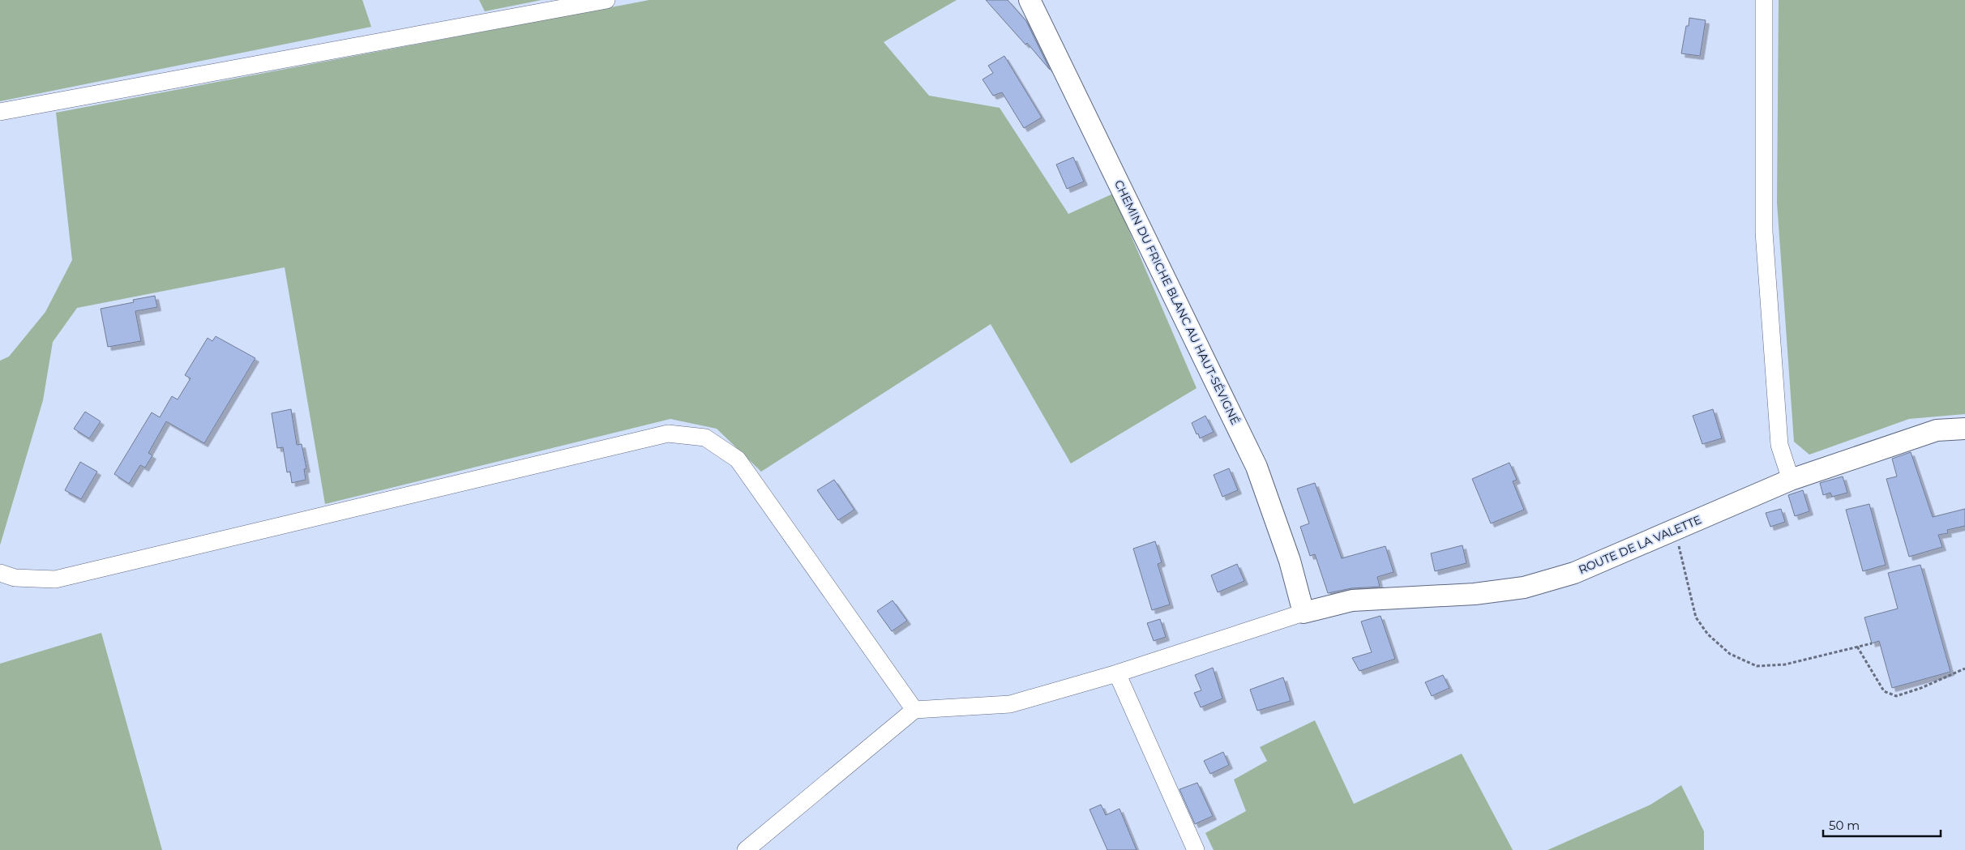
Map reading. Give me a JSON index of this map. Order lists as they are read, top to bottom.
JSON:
{
  "streets": {
    "street": ["CHEMIN DU FRICHE BLANC AU HAUT-SÉVIGNÉ", "ROUTE DE LA VALETTE"]
  },
  "crossings": [
    ["CHEMIN DU FRICHE BLANC AU HAUT-SÉVIGNÉ", "ROUTE DE LA VALETTE"]
  ],
  "scale_bar": "50 m"
}
